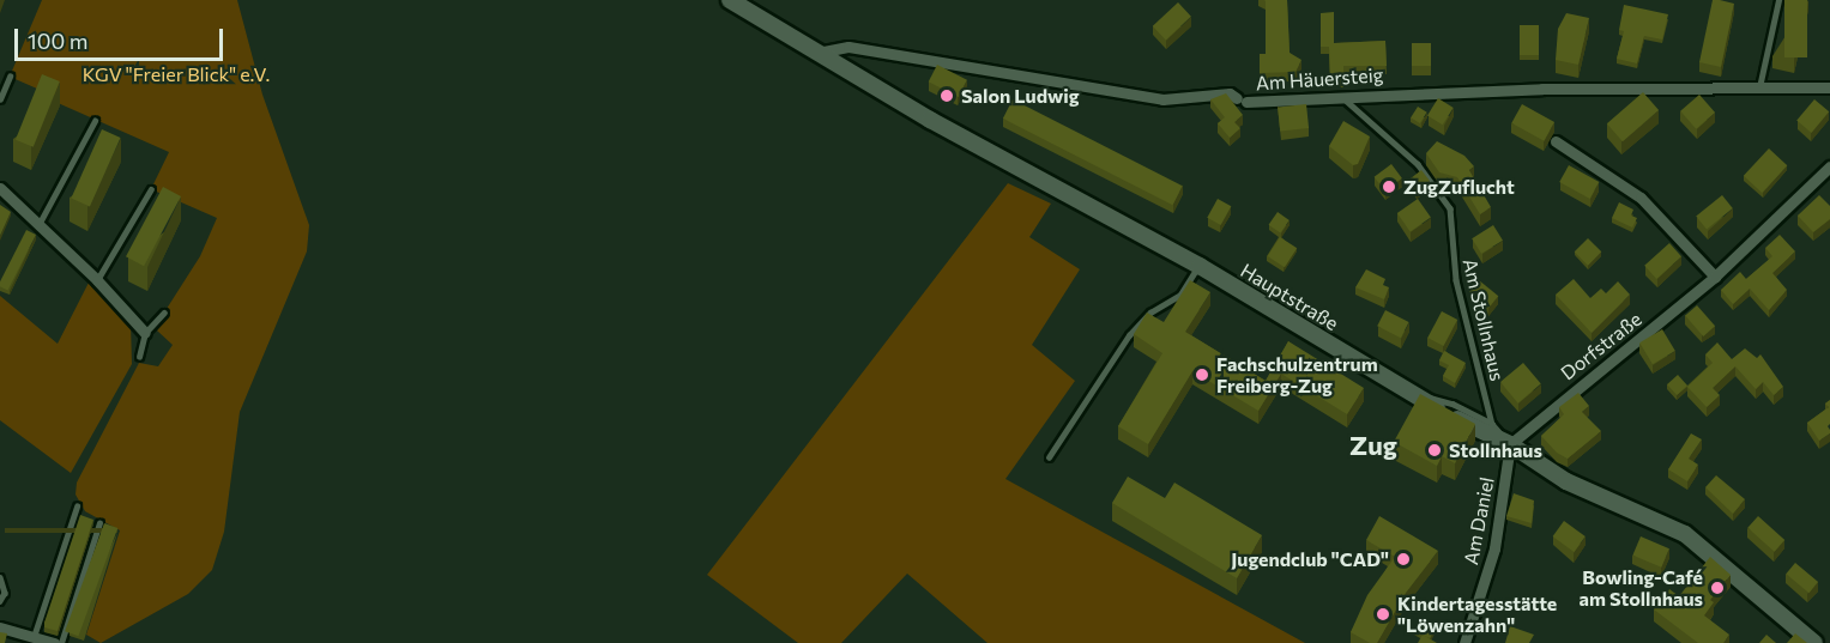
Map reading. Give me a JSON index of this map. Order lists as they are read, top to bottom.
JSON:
{
  "streets": {
    "street": [
      "Am Häuersteig",
      "Hauptstraße",
      "Dorfstraße",
      "Am Daniel"
    ],
    "lane": ["Am Stollnhaus"]
  },
  "crossings": [
    ["Am Häuersteig", "Hauptstraße"],
    ["Am Häuersteig", "Am Stollnhaus"],
    ["Hauptstraße", "Dorfstraße"],
    ["Hauptstraße", "Am Daniel"],
    ["Dorfstraße", "Am Daniel"]
  ],
  "districts": ["Zug"],
  "parks": ["KGV \"Freier Blick\" e.V."],
  "places": [
    "Salon Ludwig",
    "ZugZuflucht",
    "Fachschulzentrum Freiberg-Zug",
    "Stollnhaus",
    "Jugendclub \"CAD\"",
    "Bowling-Café am Stollnhaus",
    "Kindertagesstätte \"Löwenzahn\""
  ],
  "scale_bar": "100 m"
}
